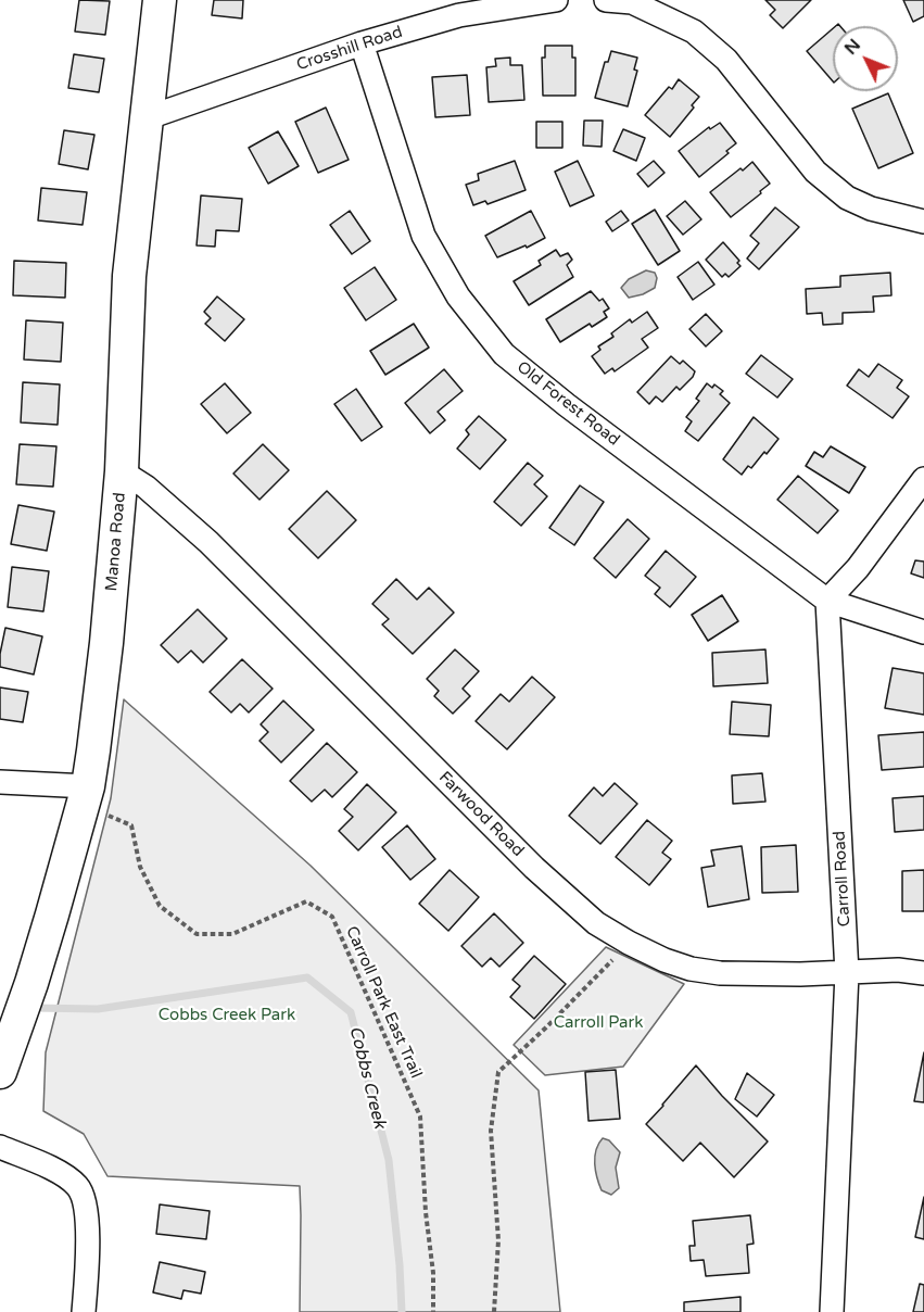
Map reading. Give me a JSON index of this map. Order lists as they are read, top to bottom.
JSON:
{
  "streets": {
    "main road": ["Manoa Road"],
    "street": [
      "Crosshill Road",
      "Old Forest Road",
      "Farwood Road",
      "Carroll Road"
    ],
    "path": ["Carroll Park East Trail"]
  },
  "crossings": [
    ["Crosshill Road", "Old Forest Road"],
    ["Crosshill Road", "Manoa Road"],
    ["Old Forest Road", "Carroll Road"],
    ["Manoa Road", "Farwood Road"],
    ["Manoa Road", "Carroll Park East Trail"],
    ["Farwood Road", "Carroll Road"]
  ],
  "water": ["Cobbs Creek"],
  "parks": ["Cobbs Creek Park", "Carroll Park"],
  "north": "top left"
}
